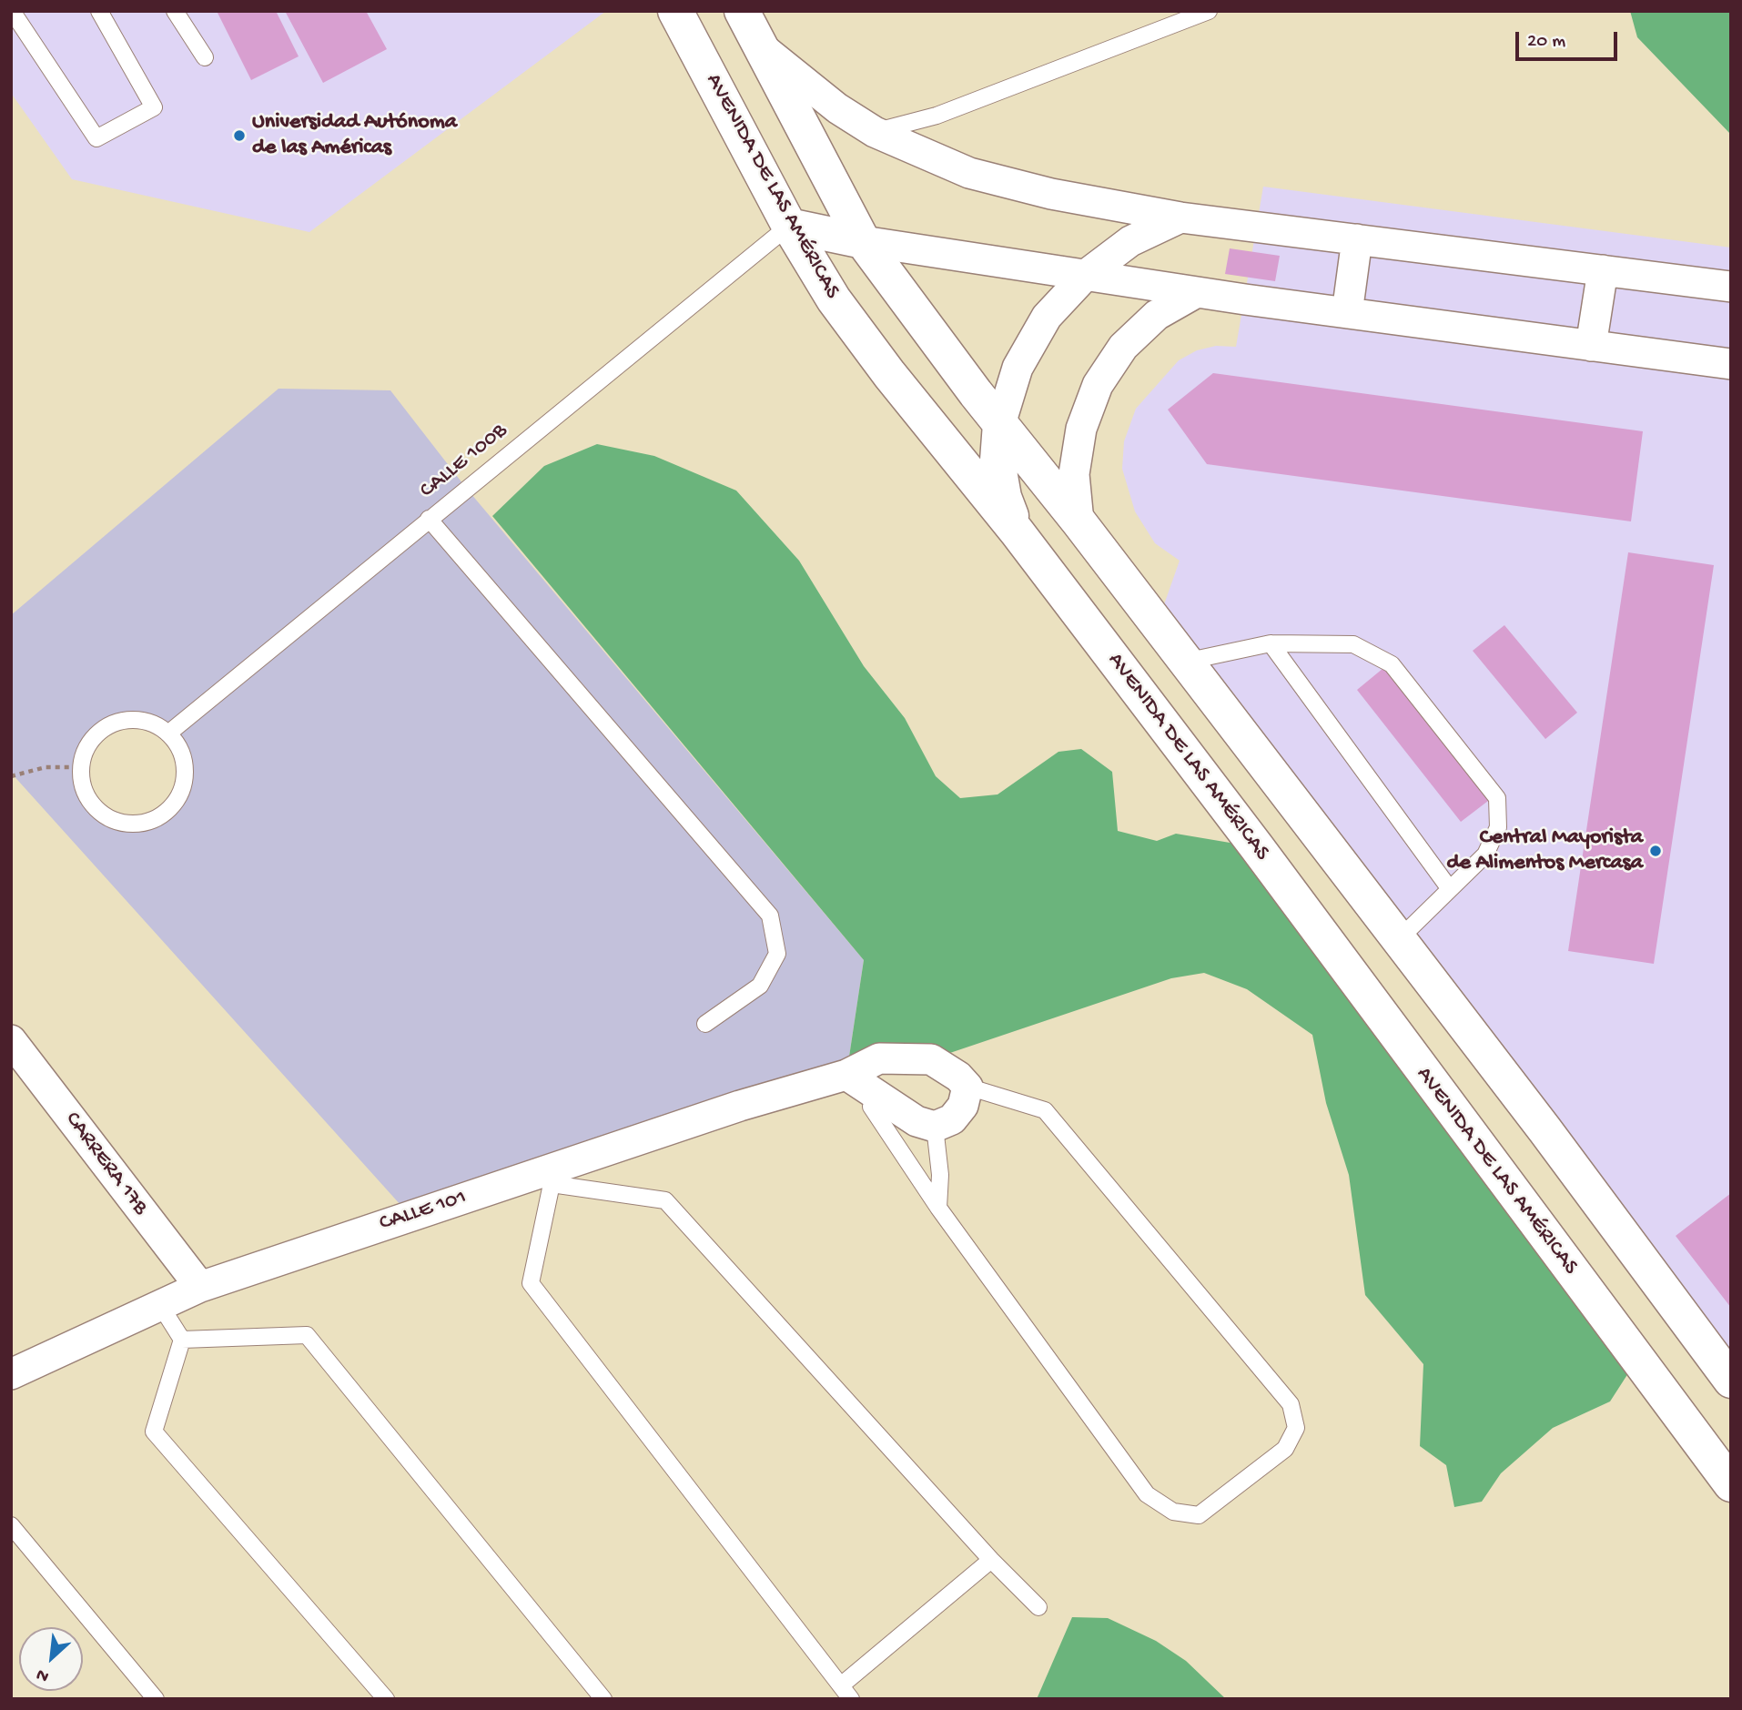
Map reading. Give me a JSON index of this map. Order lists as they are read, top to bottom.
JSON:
{
  "streets": {
    "highway": ["AVENIDA DE LAS AMÉRICAS"],
    "street": ["CARRERA 17B", "CALLE 101"],
    "lane": ["CALLE 100B"]
  },
  "crossings": [
    ["AVENIDA DE LAS AMÉRICAS", "CALLE 100B"],
    ["CARRERA 17B", "CALLE 101"]
  ],
  "places": ["Universidad Autónoma de las Américas", "Central Mayorista de Alimentos Mercasa"],
  "scale_bar": "20 m",
  "north": "bottom left"
}
